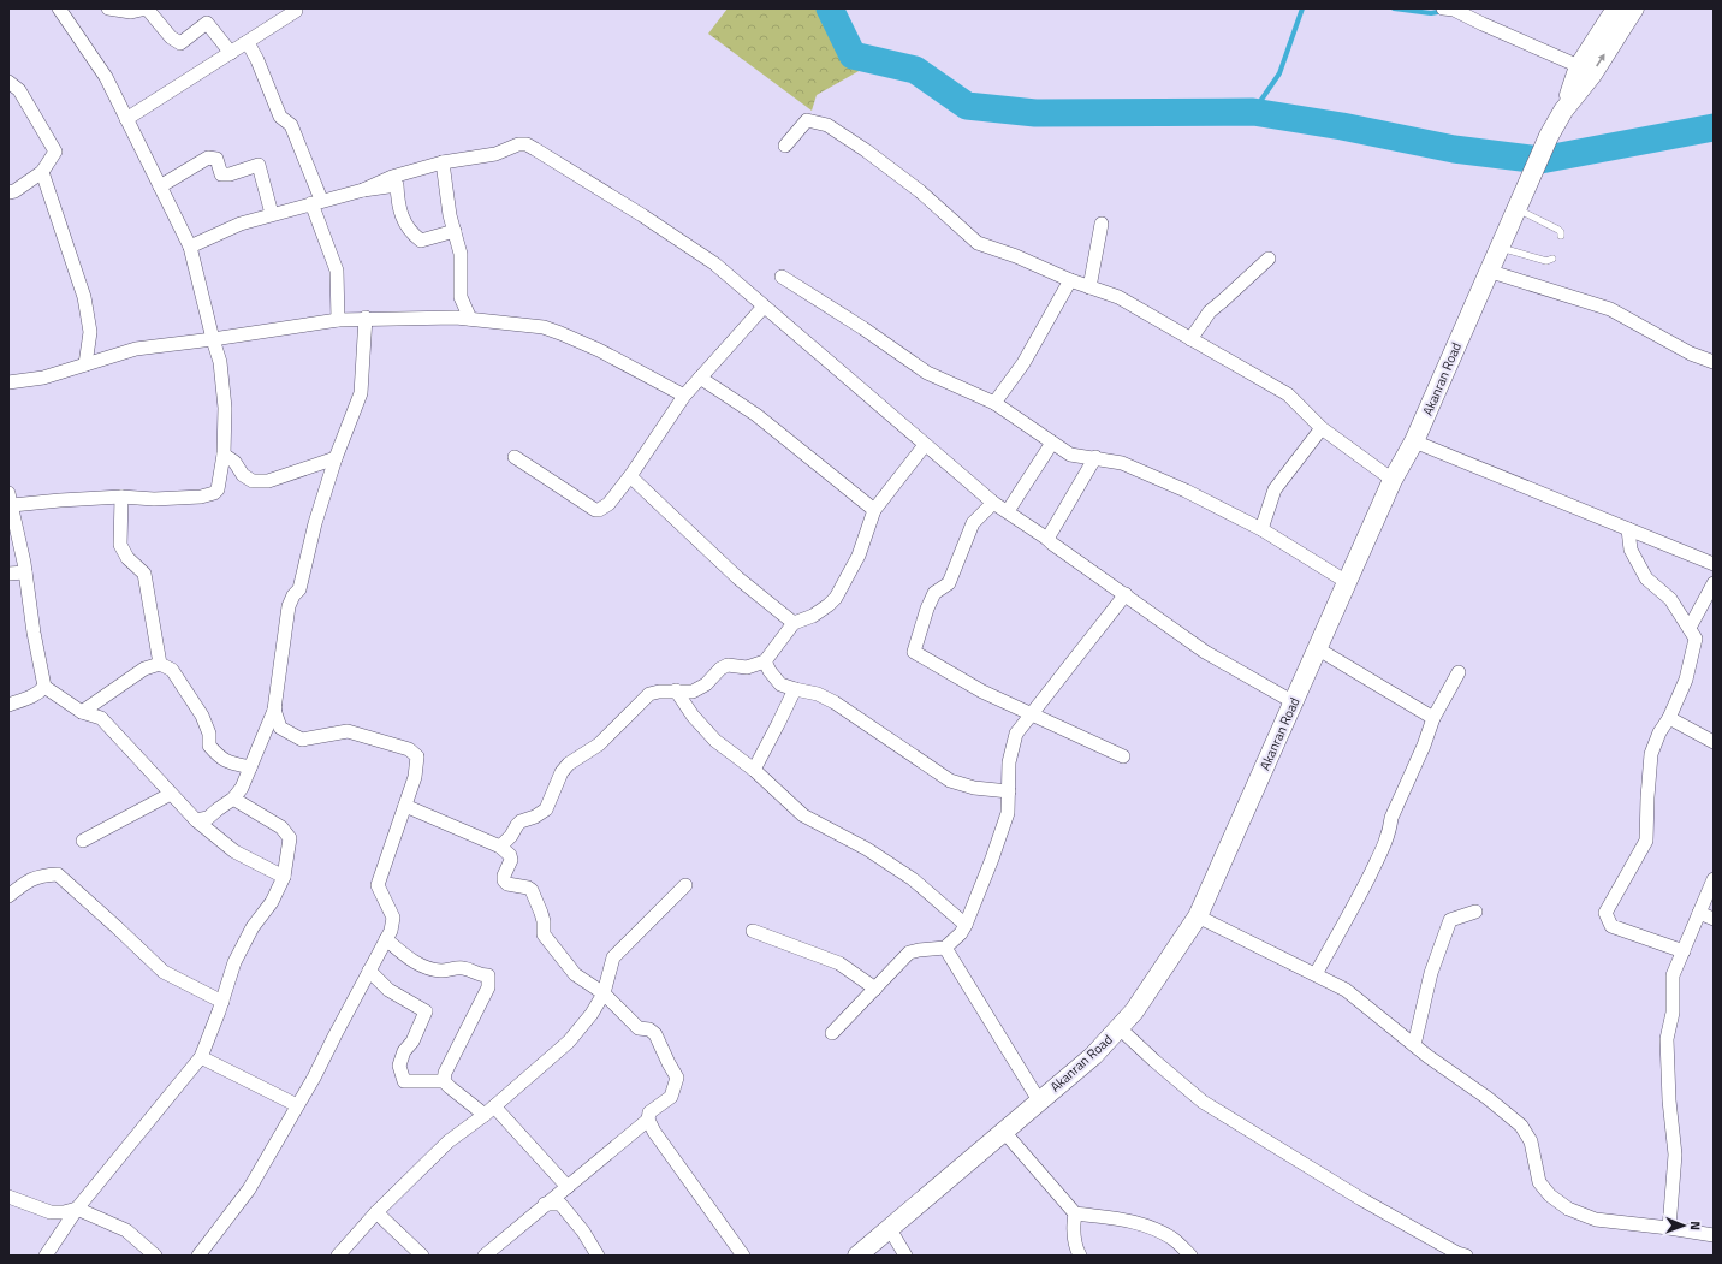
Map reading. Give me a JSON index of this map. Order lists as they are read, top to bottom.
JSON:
{
  "streets": {
    "main road": ["Akanran Road"]
  },
  "north": "right"
}
